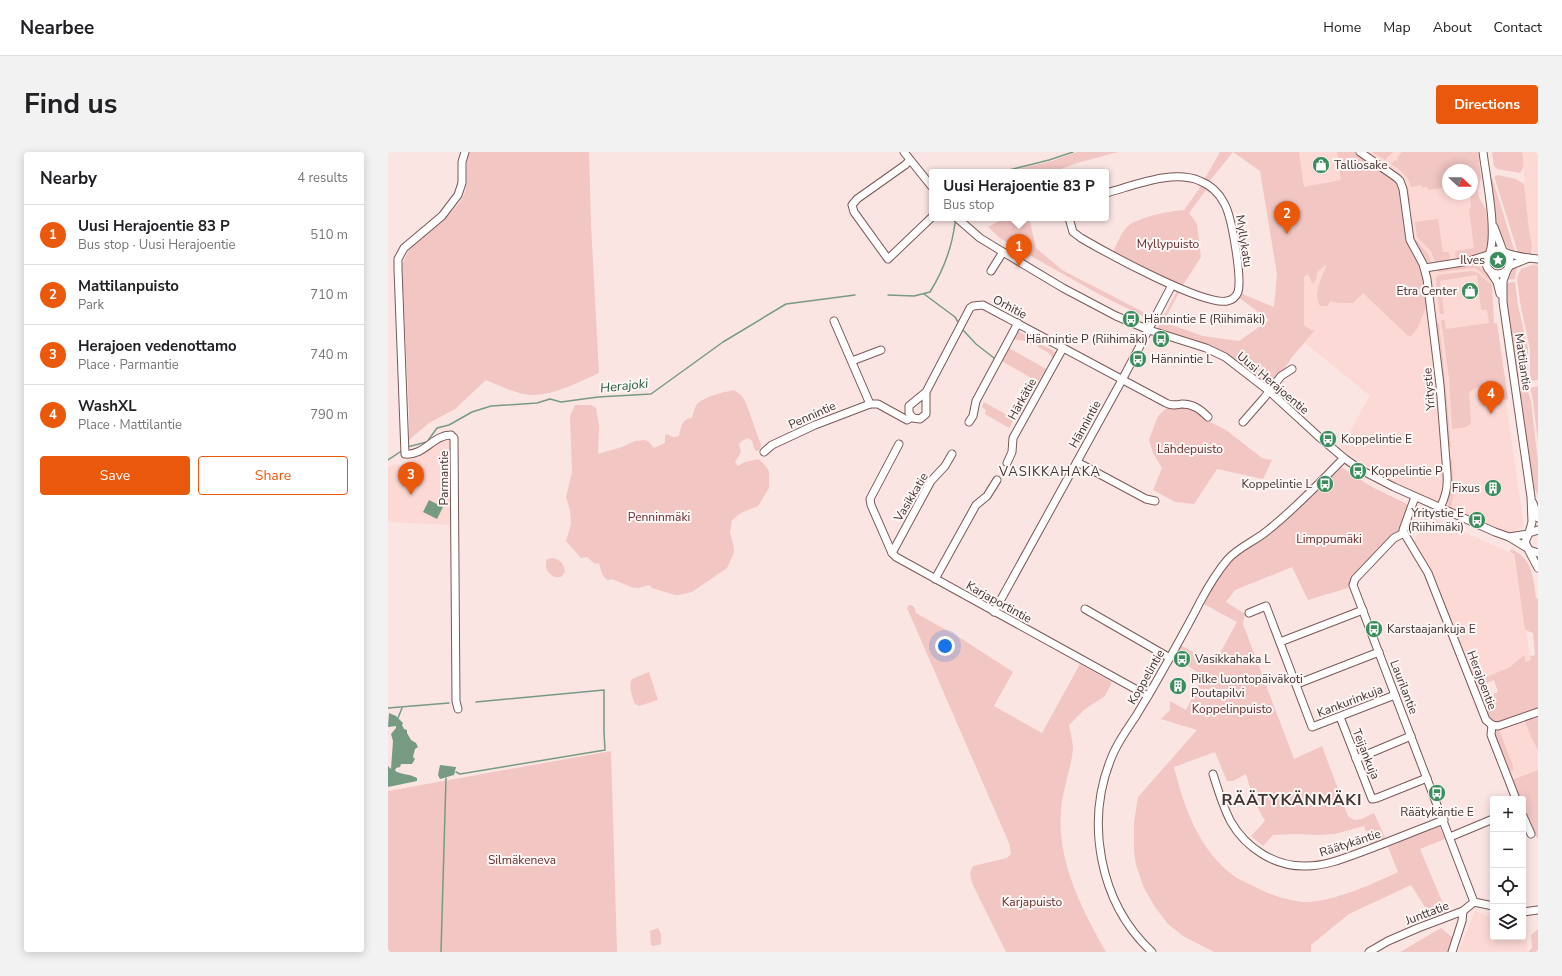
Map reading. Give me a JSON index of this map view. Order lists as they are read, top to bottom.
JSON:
{
  "streets": {
    "street": [
      "Myllykatu",
      "Orhitie",
      "Mattilantie",
      "Uusi Herajoentie",
      "Yritystie",
      "Härkätie",
      "Pennintie",
      "Hännintie",
      "Parmantie",
      "Vasikkatie",
      "Karjaportintie",
      "Koppelintie",
      "Herajoentie",
      "Laurilantie",
      "Kankurinkuja",
      "Teijankuja",
      "Räätykäntie",
      "Junttatie"
    ]
  },
  "crossings": [
    ["Orhitie", "Härkätie"],
    ["Orhitie", "Hännintie"],
    ["Mattilantie", "Uusi Herajoentie"],
    ["Uusi Herajoentie", "Yritystie"],
    ["Uusi Herajoentie", "Hännintie"],
    ["Uusi Herajoentie", "Koppelintie"],
    ["Hännintie", "Karjaportintie"],
    ["Vasikkatie", "Karjaportintie"],
    ["Karjaportintie", "Koppelintie"],
    ["Herajoentie", "Laurilantie"],
    ["Laurilantie", "Kankurinkuja"],
    ["Laurilantie", "Teijankuja"],
    ["Laurilantie", "Räätykäntie"],
    ["Laurilantie", "Junttatie"],
    ["Kankurinkuja", "Teijankuja"]
  ],
  "districts": ["VASIKKAHAKA", "RÄÄTYKÄNMÄKI"],
  "water": ["Herajoki"],
  "parks": [
    "Myllypuisto",
    "Lähdepuisto",
    "Penninmäki",
    "Limppumäki",
    "Koppelinpuisto",
    "Silmäkeneva",
    "Karjapuisto"
  ],
  "places": {
    "shop": ["Talliosake", "Etra Center"],
    "place": ["Ilves"],
    "bus stop": [
      "Hännintie E (Riihimäki)",
      "Hännintie P (Riihimäki)",
      "Hännintie L",
      "Koppelintie E",
      "Koppelintie P",
      "Koppelintie L",
      "Yritystie E (Riihimäki)",
      "Karstaajankuja E",
      "Vasikkahaka L",
      "Räätykäntie E"
    ],
    "building": ["Fixus", "Pilke luontopäiväkoti Poutapilvi"]
  },
  "north": "right",
  "page": {
    "header": "Nearbee",
    "nav": [
      "Home",
      "Map",
      "About",
      "Contact"
    ],
    "title": "Find us",
    "buttons": [
      "Directions",
      ["Save", "Share"]
    ],
    "heading": ["Nearby", "4 results"],
    "popup": ["Uusi Herajoentie 83 P", "Bus stop"],
    "pins": [
      "2",
      "1",
      "4",
      "3"
    ],
    "list": [
      {
        "mark": "1",
        "name": "Uusi Herajoentie 83 P",
        "note": "Bus stop · Uusi Herajoentie",
        "value": "510 m"
      },
      {
        "mark": "2",
        "name": "Mattilanpuisto",
        "note": "Park",
        "value": "710 m"
      },
      {
        "mark": "3",
        "name": "Herajoen vedenottamo",
        "note": "Place · Parmantie",
        "value": "740 m"
      },
      {
        "mark": "4",
        "name": "WashXL",
        "note": "Place · Mattilantie",
        "value": "790 m"
      }
    ],
    "map_buttons": ["+", "−"]
  }
}
